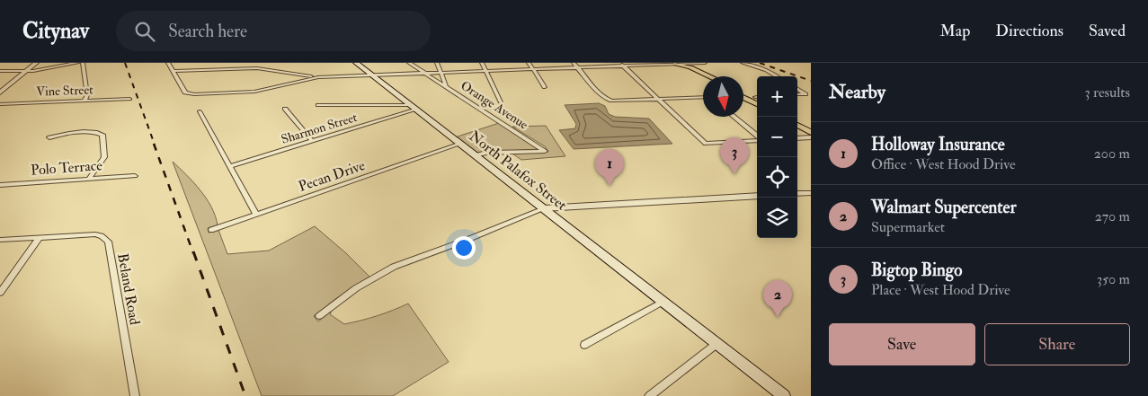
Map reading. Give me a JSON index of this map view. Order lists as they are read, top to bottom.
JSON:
{
  "streets": {
    "main road": ["North Palafox Street"],
    "street": [
      "Vine Street",
      "Orange Avenue",
      "Sharmon Street",
      "Polo Terrace",
      "Pecan Drive",
      "Beland Road"
    ]
  },
  "crossings": [
    ["Orange Avenue", "North Palafox Street"],
    ["Sharmon Street", "North Palafox Street"],
    ["North Palafox Street", "Pecan Drive"]
  ],
  "north": "bottom",
  "page": {
    "header": "Citynav",
    "search": "Search here",
    "nav": ["Map", "Directions", "Saved"],
    "heading": ["Nearby", "3 results"],
    "map_buttons": ["+", "−"],
    "list": [
      {
        "mark": "1",
        "name": "Holloway Insurance",
        "note": "Office · West Hood Drive",
        "value": "200 m"
      },
      {
        "mark": "2",
        "name": "Walmart Supercenter",
        "note": "Supermarket",
        "value": "270 m"
      },
      {
        "mark": "3",
        "name": "Bigtop Bingo",
        "note": "Place · West Hood Drive",
        "value": "350 m"
      }
    ],
    "pins": ["3", "1", "2"],
    "buttons": ["Save", "Share"]
  }
}
